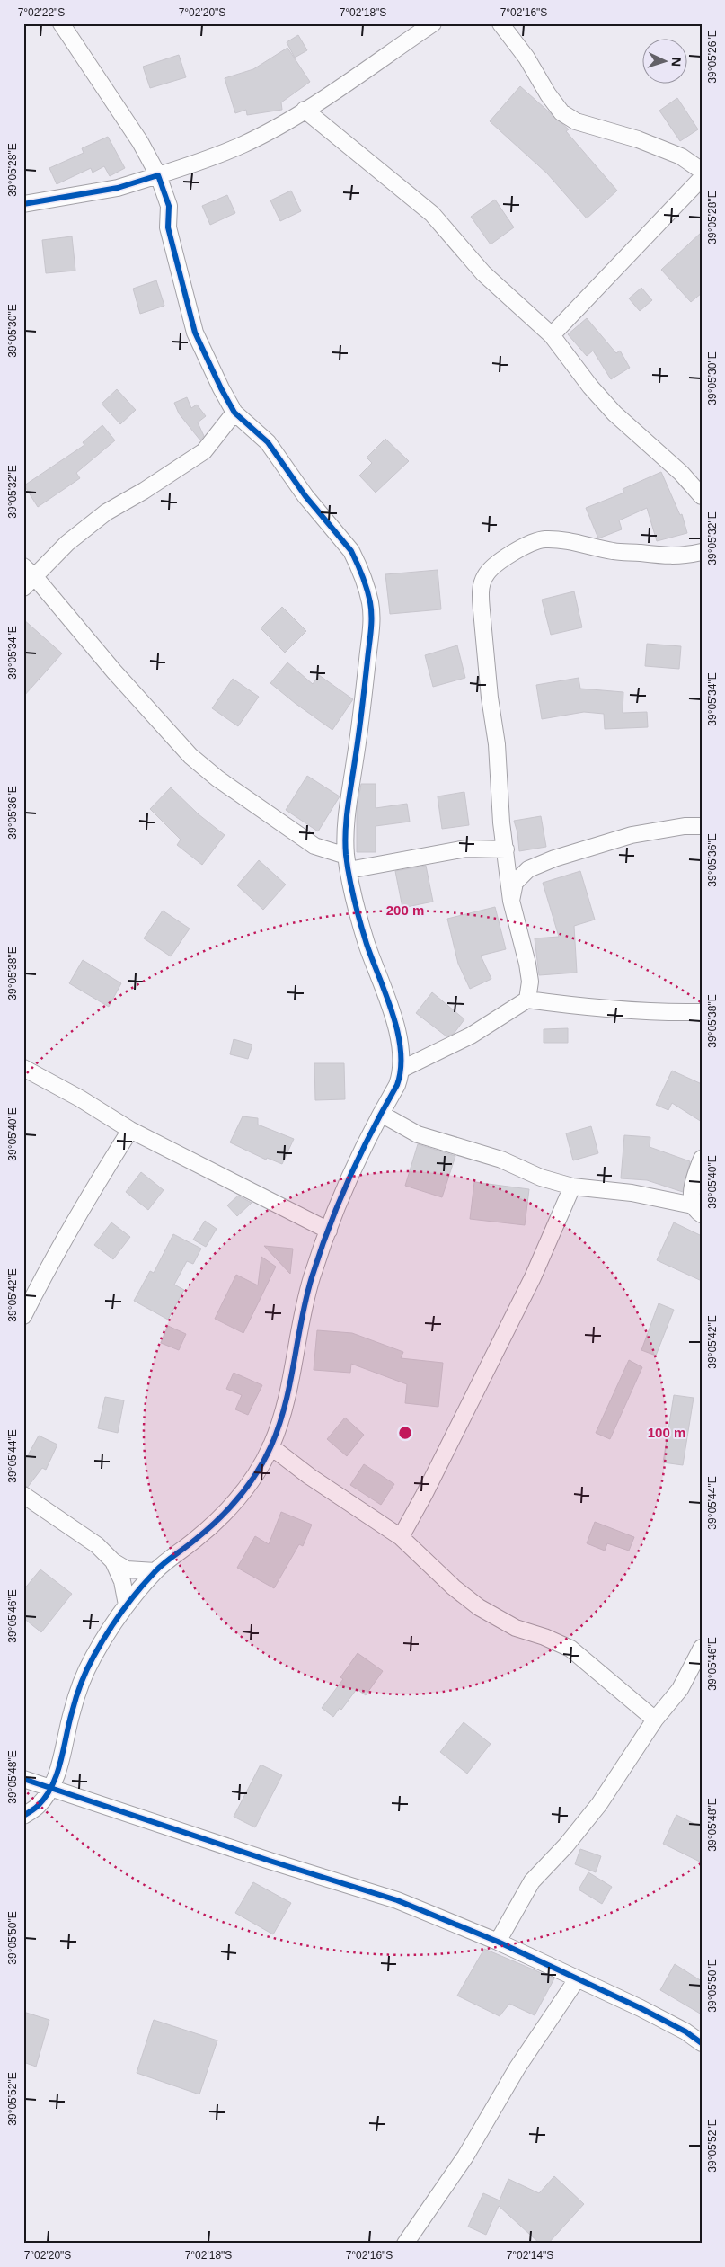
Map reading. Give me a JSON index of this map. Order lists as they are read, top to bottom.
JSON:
{
  "north": "right",
  "coordinates": [
    "7°02'22\"S",
    "7°02'20\"S",
    "7°02'18\"S",
    "7°02'16\"S",
    "39°05'26\"E",
    "39°05'28\"E",
    "39°05'30\"E",
    "39°05'32\"E",
    "39°05'34\"E",
    "39°05'36\"E",
    "39°05'38\"E",
    "39°05'40\"E",
    "39°05'42\"E",
    "39°05'44\"E",
    "39°05'46\"E",
    "39°05'48\"E",
    "39°05'50\"E",
    "39°05'52\"E",
    "7°02'14\"S"
  ],
  "rings": ["200 m", "100 m"]
}
